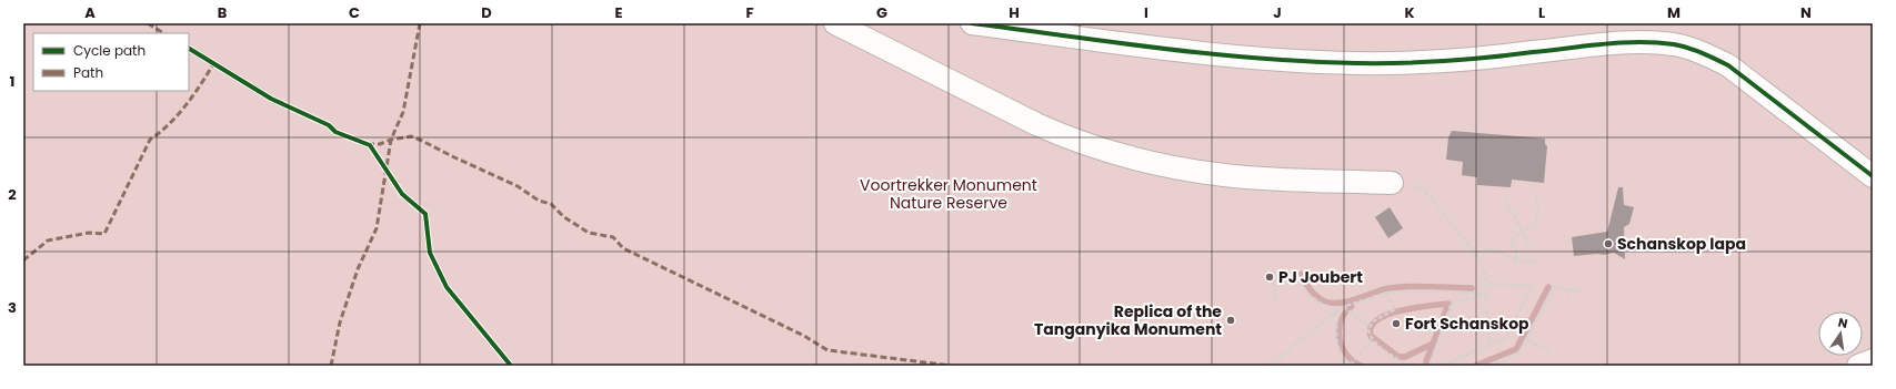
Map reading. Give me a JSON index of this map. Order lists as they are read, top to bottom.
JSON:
{
  "parks": ["Voortrekker Monument Nature Reserve"],
  "places": [
    "Schanskop lapa",
    "PJ Joubert",
    "Replica of the Tanganyika Monument",
    "Fort Schanskop"
  ],
  "legend": ["Cycle path", "Path"],
  "north": "top",
  "grid": {
    "columns": [
      "A",
      "B",
      "C",
      "D",
      "E",
      "F",
      "G",
      "H",
      "I",
      "J",
      "K",
      "L",
      "M",
      "N"
    ],
    "rows": ["1", "2", "3"]
  }
}
